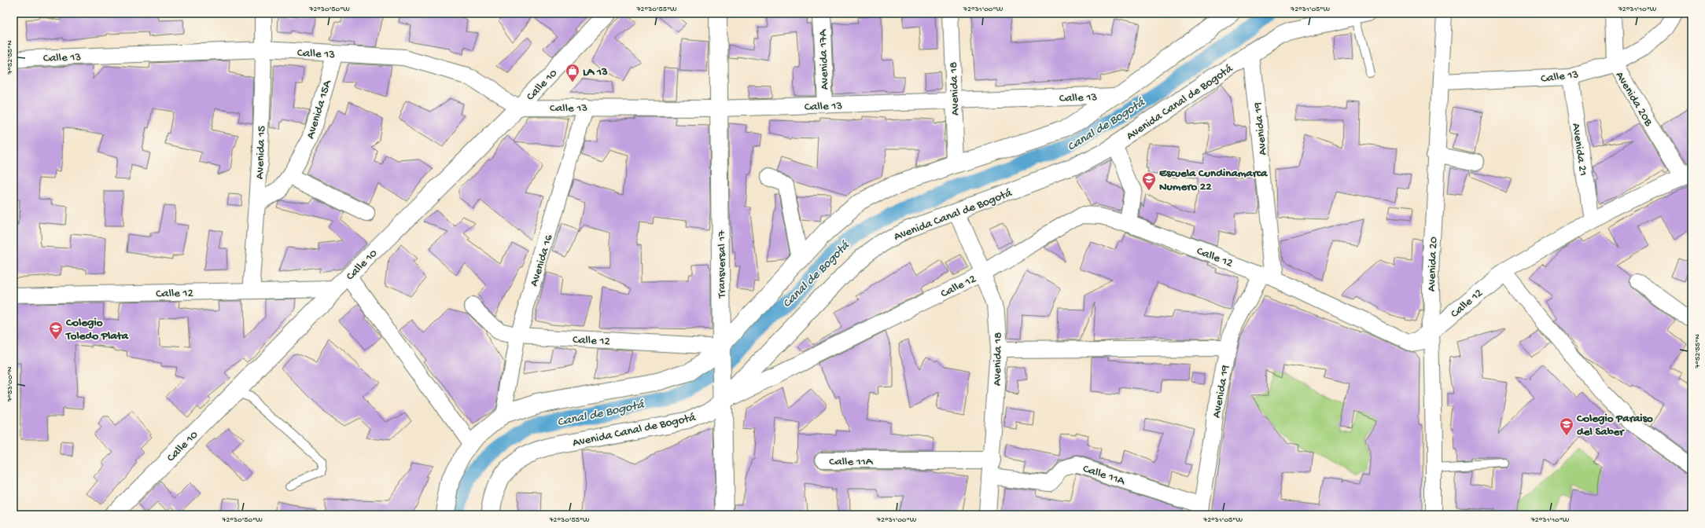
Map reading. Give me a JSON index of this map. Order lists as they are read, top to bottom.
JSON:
{
  "streets": {
    "main road": ["Calle 10", "Avenida Canal de Bogotá", "Transversal 17"],
    "street": [
      "Calle 13",
      "Avenida 17A",
      "Avenida 18",
      "Avenida 20B",
      "Avenida 15A",
      "Avenida 19",
      "Avenida 21",
      "Avenida 15",
      "Calle 12",
      "Avenida 16",
      "Avenida 20",
      "Calle 11A"
    ]
  },
  "crossings": [
    ["Calle 13", "Avenida 17A"],
    ["Calle 13", "Calle 10"],
    ["Calle 13", "Avenida 18"],
    ["Calle 13", "Avenida 20B"],
    ["Calle 13", "Avenida 15A"],
    ["Calle 13", "Avenida 21"],
    ["Calle 13", "Avenida 15"],
    ["Calle 13", "Avenida 16"],
    ["Calle 13", "Transversal 17"],
    ["Calle 13", "Avenida 20"],
    ["Calle 10", "Calle 12"],
    ["Avenida 18", "Avenida Canal de Bogotá"],
    ["Avenida 18", "Calle 12"],
    ["Avenida 18", "Calle 11A"],
    ["Avenida 20B", "Calle 12"],
    ["Avenida Canal de Bogotá", "Avenida 19"],
    ["Avenida Canal de Bogotá", "Calle 12"],
    ["Avenida Canal de Bogotá", "Transversal 17"],
    ["Avenida 15A", "Avenida 15"],
    ["Avenida 19", "Calle 12"],
    ["Avenida 19", "Calle 11A"],
    ["Avenida 21", "Calle 12"],
    ["Avenida 15", "Calle 12"],
    ["Calle 12", "Avenida 16"],
    ["Calle 12", "Transversal 17"],
    ["Calle 12", "Avenida 20"]
  ],
  "water": ["Canal de Bogotá"],
  "places": {
    "shop": ["LA 13"],
    "school or university": ["Escuela Cundinamarca Numero 22", "Colegio Toledo Plata", "Colegio Paraiso del Saber"]
  },
  "coordinates": [
    "72°30'50\"W",
    "72°30'55\"W",
    "72°31'00\"W",
    "72°31'05\"W",
    "72°31'10\"W",
    "7°52'55\"N",
    "7°53'00\"N"
  ]
}
